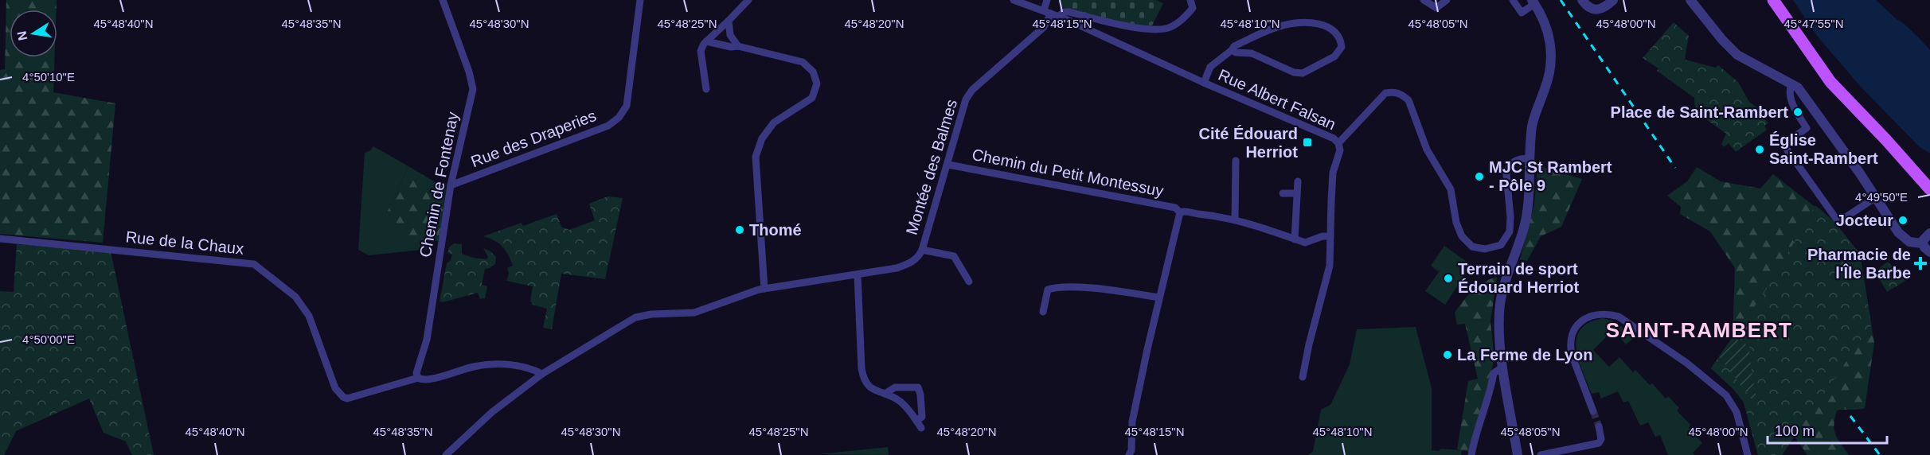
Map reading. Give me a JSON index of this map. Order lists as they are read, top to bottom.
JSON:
{
  "streets": {
    "street": [
      "Rue Albert Falsan",
      "Rue des Draperies",
      "Montée des Balmes",
      "Chemin du Petit Montessuy",
      "Chemin de Fontenay",
      "Rue de la Chaux"
    ]
  },
  "crossings": [
    ["Rue Albert Falsan", "Montée des Balmes"],
    ["Rue des Draperies", "Chemin de Fontenay"],
    ["Montée des Balmes", "Chemin du Petit Montessuy"],
    ["Montée des Balmes", "Rue de la Chaux"],
    ["Chemin de Fontenay", "Rue de la Chaux"]
  ],
  "districts": ["SAINT-RAMBERT"],
  "places": {
    "other": [
      "Place de Saint-Rambert",
      "Église Saint-Rambert",
      "MJC St Rambert - Pôle 9",
      "Jocteur",
      "Thomé",
      "Terrain de sport Édouard Herriot",
      "La Ferme de Lyon"
    ],
    "transit": ["Cité Édouard Herriot"],
    "health": ["Pharmacie de l'Île Barbe"]
  },
  "scale_bar": "100 m",
  "north": "left",
  "coordinates": [
    "45°48'40\"N",
    "45°48'35\"N",
    "45°48'30\"N",
    "45°48'25\"N",
    "45°48'20\"N",
    "45°48'15\"N",
    "45°48'10\"N",
    "45°48'05\"N",
    "45°48'00\"N",
    "45°47'55\"N",
    "4°50'10\"E",
    "4°49'50\"E",
    "4°50'00\"E"
  ]
}
